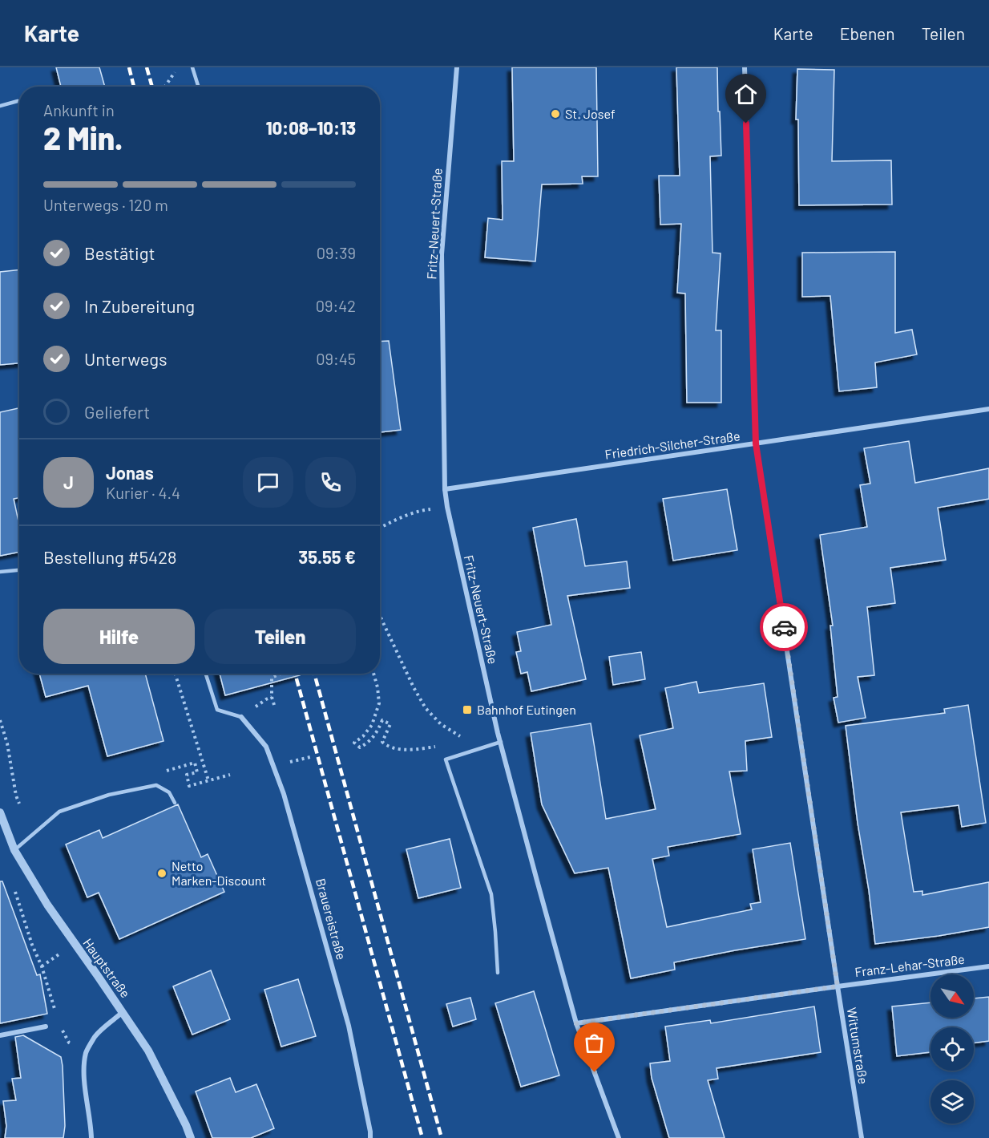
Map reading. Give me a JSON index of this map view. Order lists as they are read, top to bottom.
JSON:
{
  "streets": {
    "street": [
      "Fritz-Neuert-Straße",
      "Friedrich-Silcher-Straße",
      "Brauereistraße",
      "Franz-Lehar-Straße",
      "Hauptstraße",
      "Wittumstraße"
    ]
  },
  "crossings": [
    ["Fritz-Neuert-Straße", "Friedrich-Silcher-Straße"],
    ["Fritz-Neuert-Straße", "Franz-Lehar-Straße"],
    ["Friedrich-Silcher-Straße", "Wittumstraße"],
    ["Franz-Lehar-Straße", "Wittumstraße"]
  ],
  "places": {
    "other": ["St. Josef", "Netto Marken-Discount"],
    "transit": ["Bahnhof Eutingen"]
  },
  "north": "bottom right",
  "page": {
    "header": "Karte",
    "nav": ["Karte", "Ebenen", "Teilen"],
    "heading": ["2 Min.", "Ankunft in", "10:08–10:13"],
    "panel": [
      "Jonas",
      "Kurier · 4.4",
      "Bestellung #5428",
      "35.55 €"
    ],
    "bar": "Unterwegs · 120 m",
    "list": [
      ["Bestätigt", "09:39"],
      ["In Zubereitung", "09:42"],
      ["Unterwegs", "09:45"],
      "Geliefert"
    ],
    "round": "J",
    "buttons": ["Hilfe", "Teilen"]
  }
}
